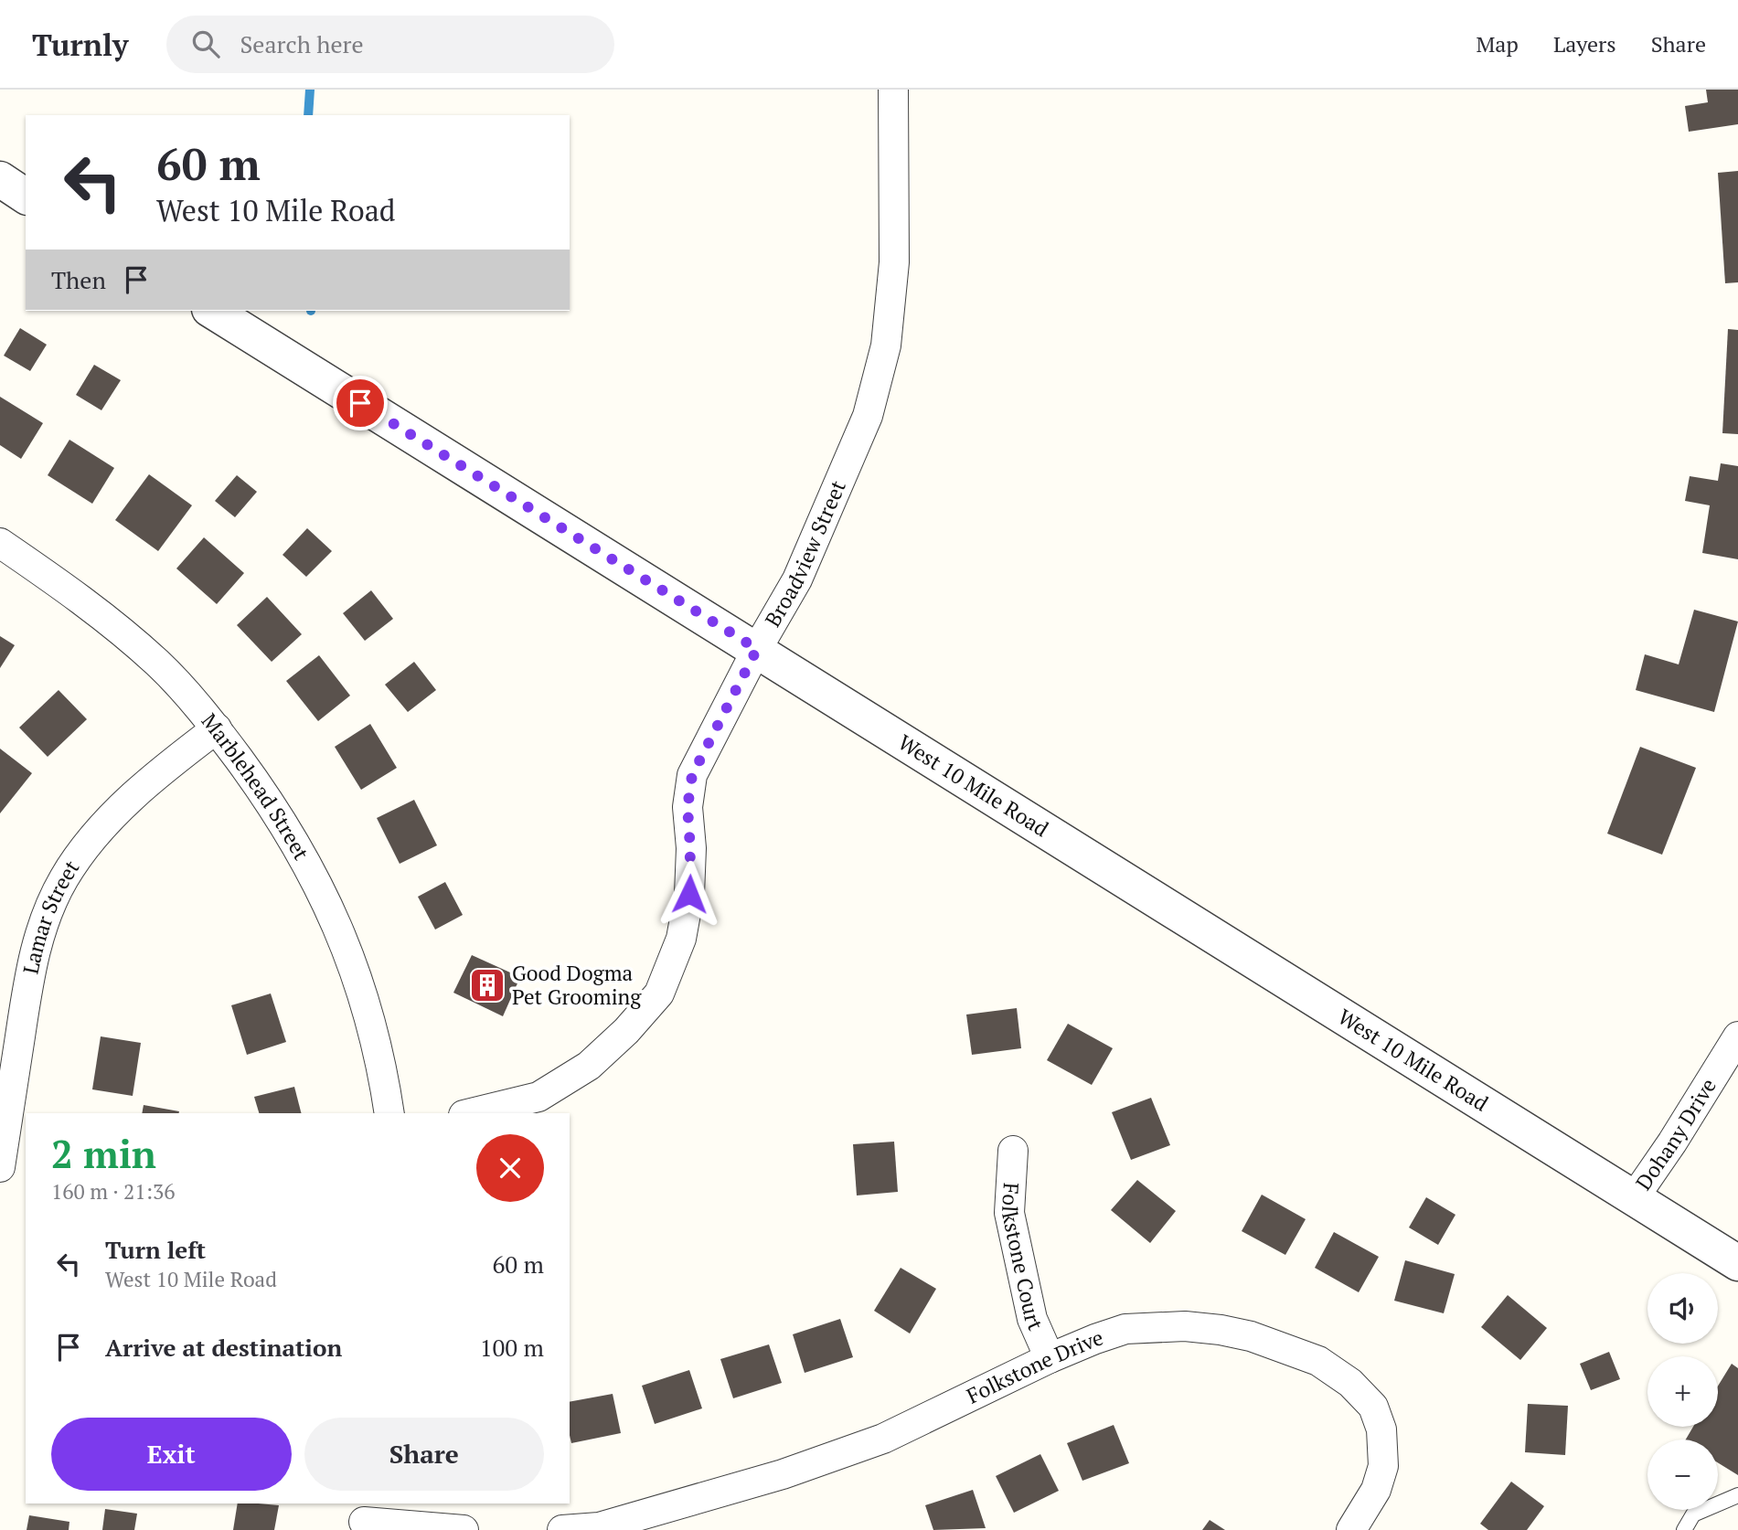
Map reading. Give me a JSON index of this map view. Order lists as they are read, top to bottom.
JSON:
{
  "streets": {
    "street": [
      "Broadview Street",
      "West 10 Mile Road",
      "Marblehead Street",
      "Lamar Street",
      "Dohany Drive",
      "Folkstone Court",
      "Folkstone Drive"
    ]
  },
  "crossings": [
    ["Broadview Street", "West 10 Mile Road"],
    ["West 10 Mile Road", "Dohany Drive"],
    ["Marblehead Street", "Lamar Street"],
    ["Folkstone Court", "Folkstone Drive"]
  ],
  "places": {
    "building": ["Good Dogma Pet Grooming"]
  },
  "page": {
    "header": "Turnly",
    "search": "Search here",
    "nav": ["Map", "Layers", "Share"],
    "turn": ["60 m", "West 10 Mile Road"],
    "then": "Then",
    "heading": ["2 min", "160 m · 21:36"],
    "list": [
      {
        "name": "Turn left",
        "note": "West 10 Mile Road",
        "value": "60 m"
      },
      {
        "name": "Arrive at destination",
        "value": "100 m"
      }
    ],
    "map_buttons": ["+", "−"],
    "buttons": ["Exit", "Share"]
  }
}
